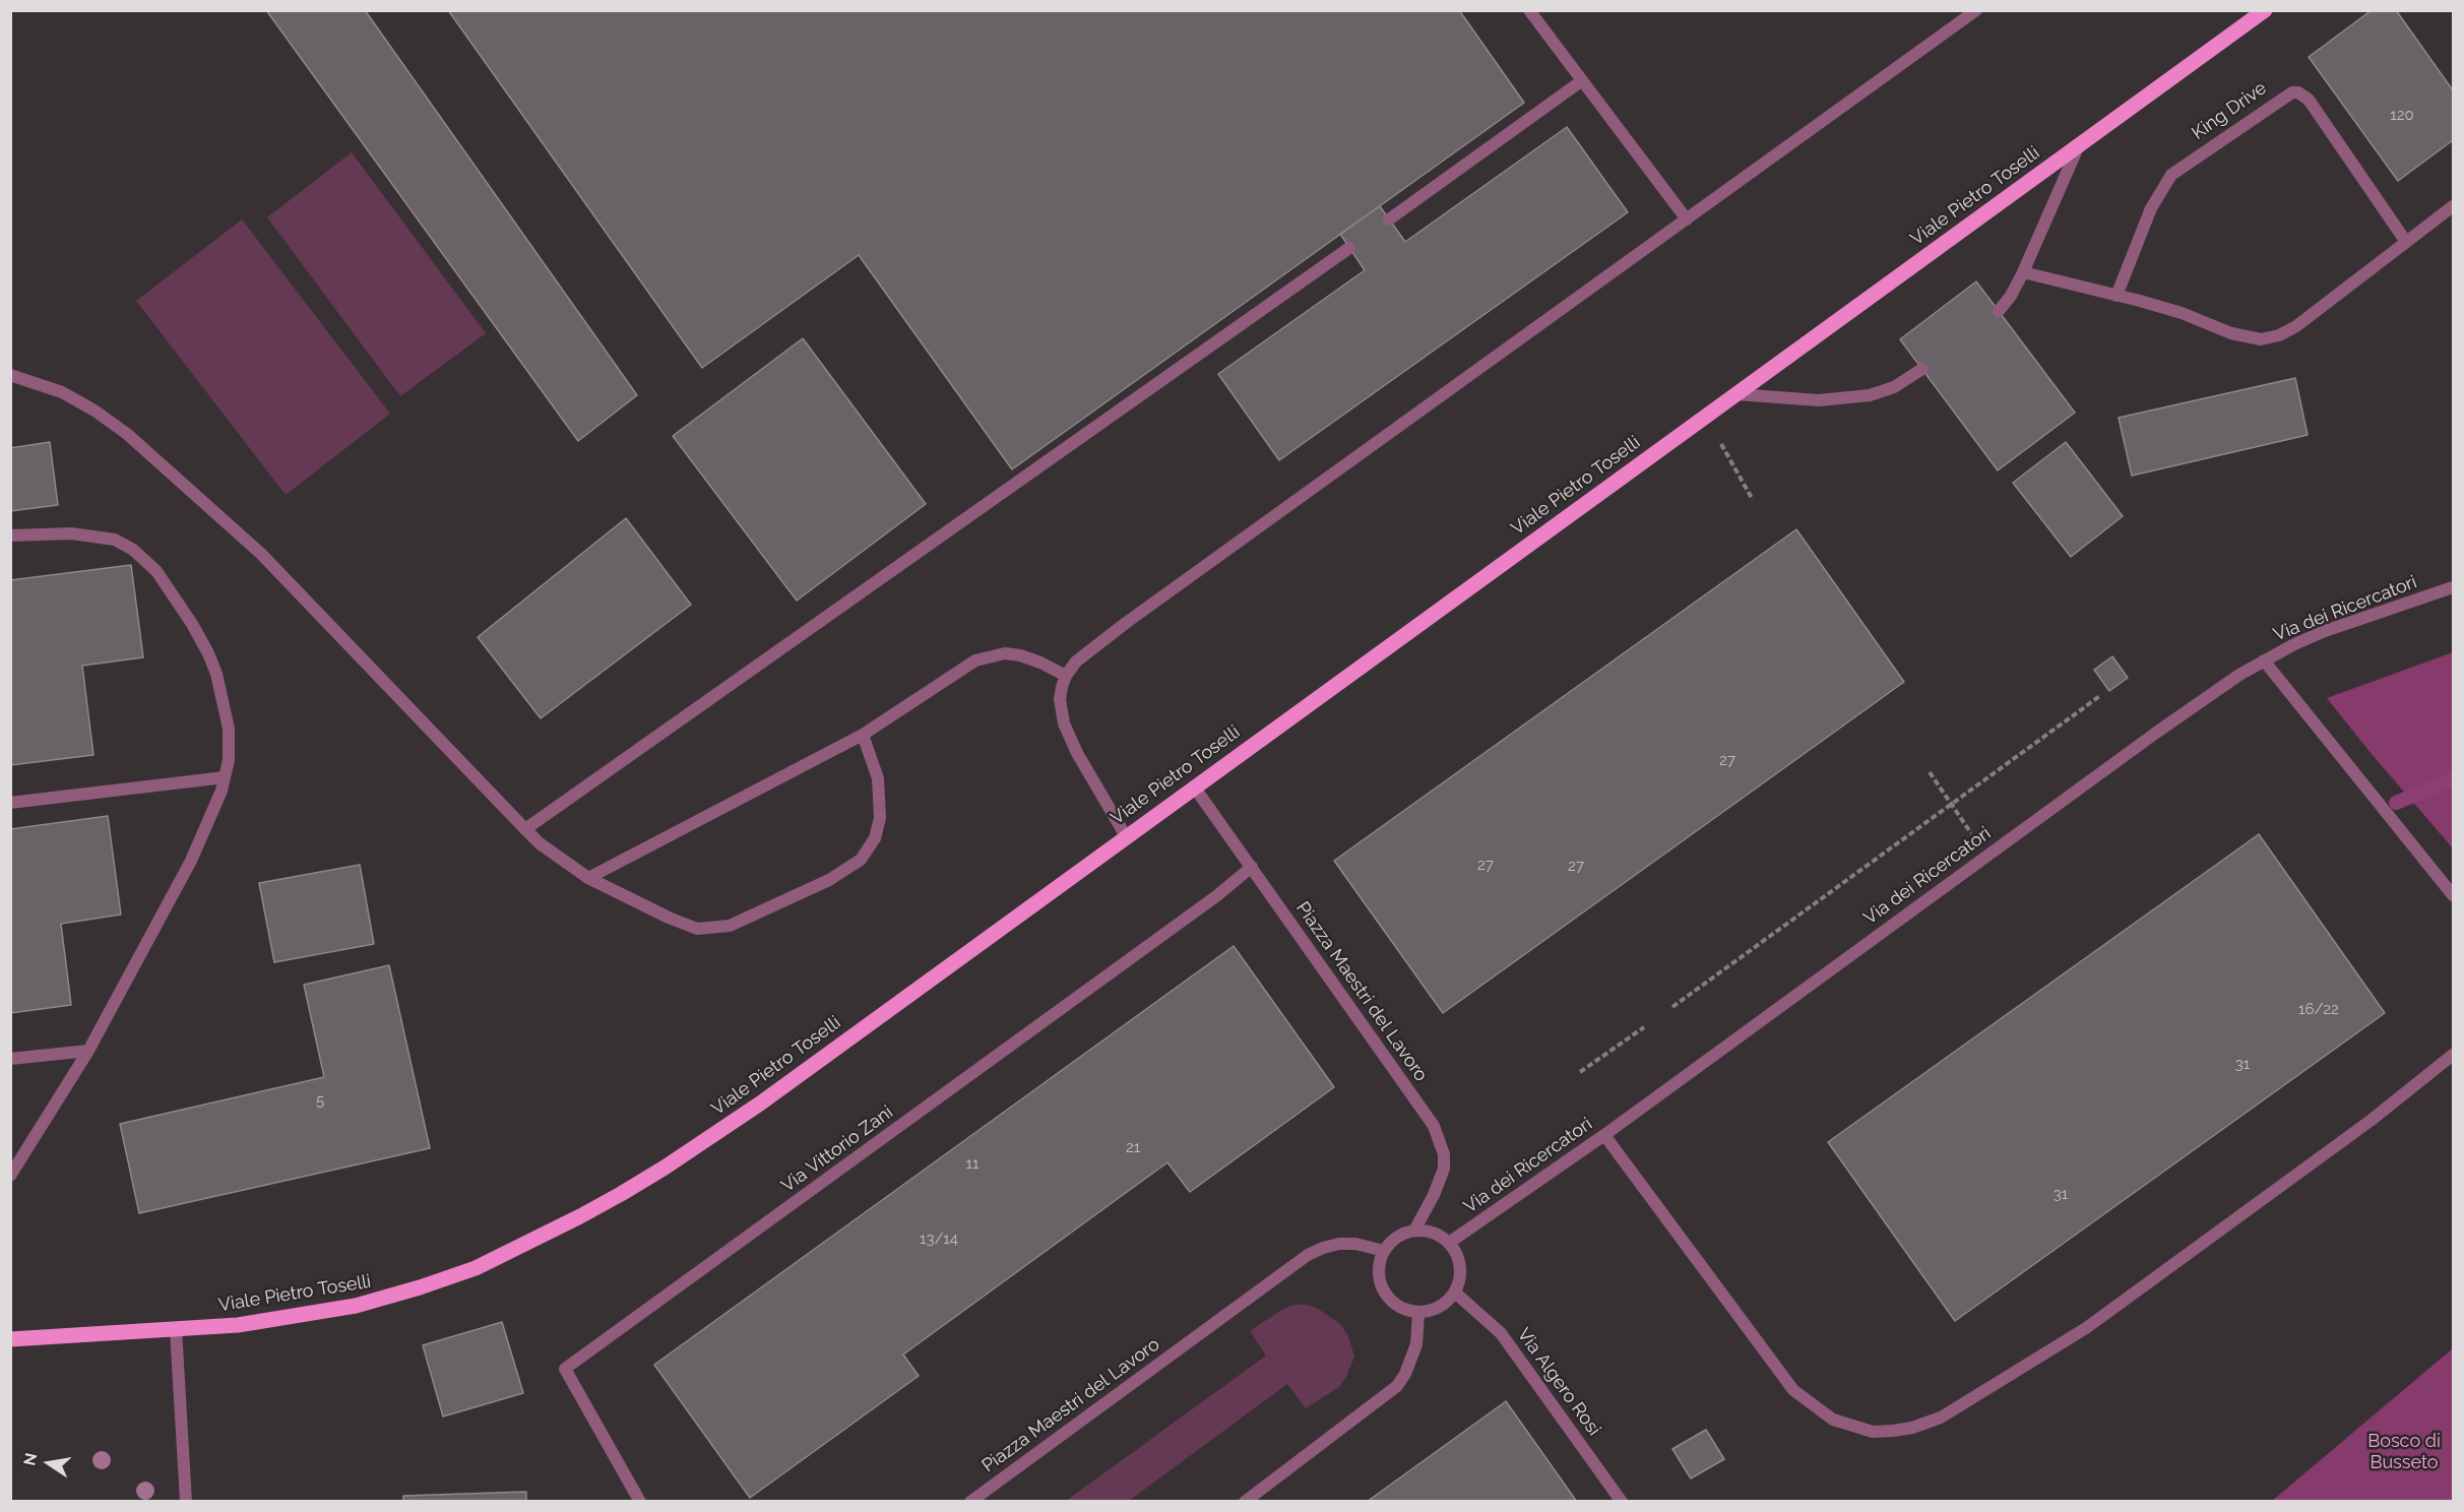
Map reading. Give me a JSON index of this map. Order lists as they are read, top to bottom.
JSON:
{
  "streets": {
    "main road": ["Viale Pietro Toselli"],
    "lane": [
      "King Drive",
      "Via dei Ricercatori",
      "Piazza Maestri del Lavoro",
      "Via Vittorio Zani",
      "Via Algero Rosi"
    ]
  },
  "crossings": [
    ["Viale Pietro Toselli", "Piazza Maestri del Lavoro"],
    ["Via dei Ricercatori", "Piazza Maestri del Lavoro"],
    ["Via dei Ricercatori", "Via Algero Rosi"],
    ["Piazza Maestri del Lavoro", "Via Vittorio Zani"],
    ["Piazza Maestri del Lavoro", "Via Algero Rosi"]
  ],
  "parks": ["Bosco di Busseto"],
  "house_numbers": [
    "120",
    "27",
    "27",
    "27",
    "16/22",
    "31",
    "5",
    "21",
    "11",
    "31",
    "13/14"
  ],
  "north": "left"
}
